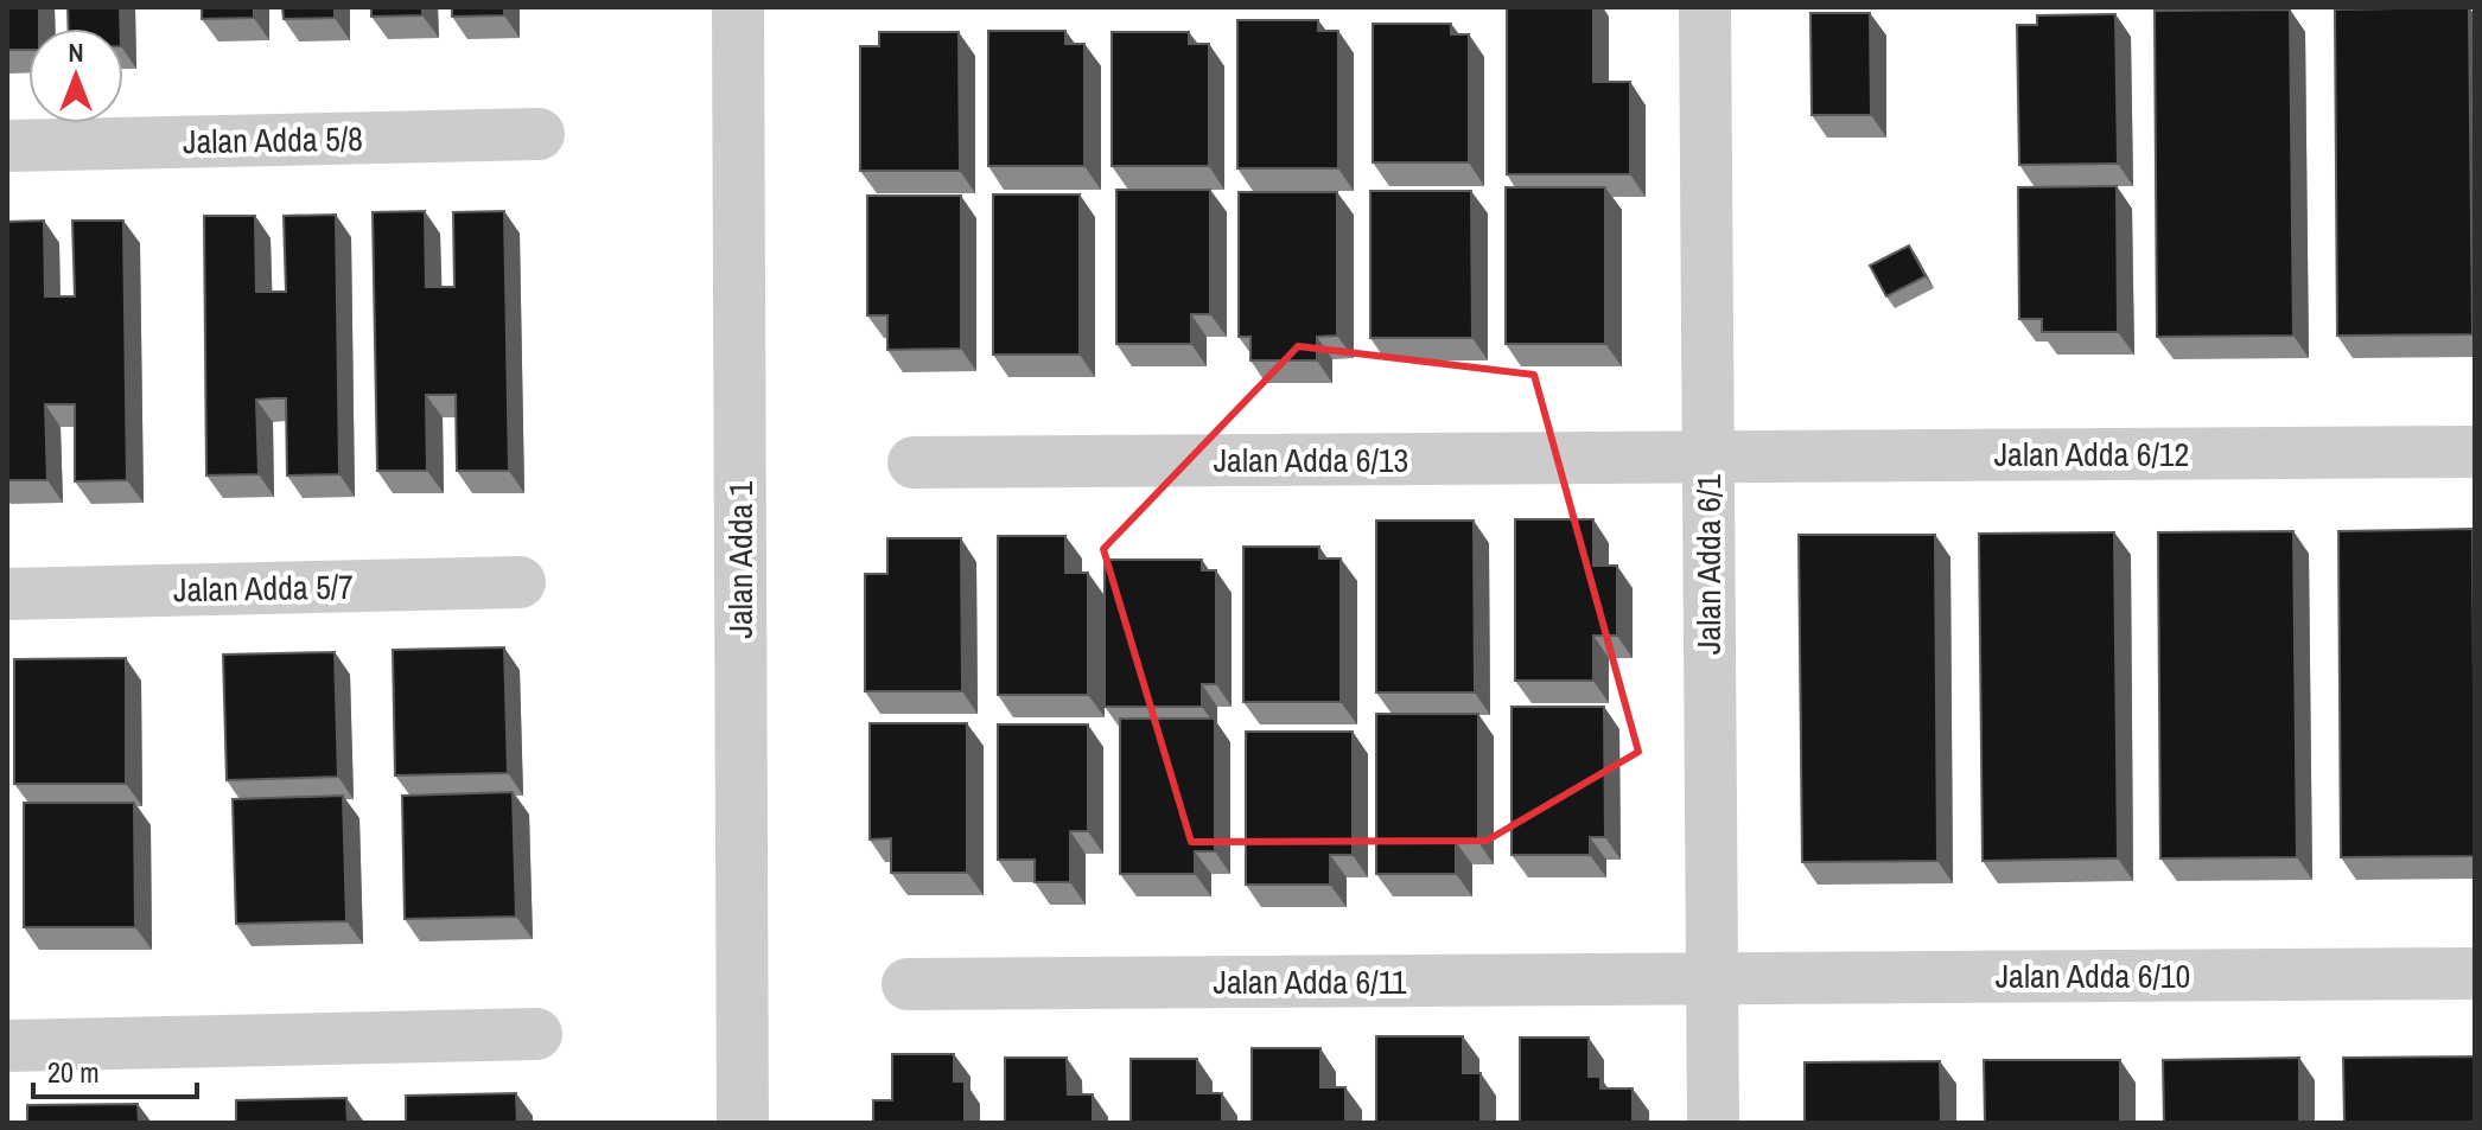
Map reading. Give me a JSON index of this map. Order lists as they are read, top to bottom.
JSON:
{
  "streets": {
    "street": [
      "Jalan Adda 5/8",
      "Jalan Adda 6/12",
      "Jalan Adda 6/13",
      "Jalan Adda 1",
      "Jalan Adda 6/1",
      "Jalan Adda 5/7",
      "Jalan Adda 6/10",
      "Jalan Adda 6/11"
    ]
  },
  "crossings": [
    ["Jalan Adda 6/12", "Jalan Adda 6/13"],
    ["Jalan Adda 6/12", "Jalan Adda 6/1"],
    ["Jalan Adda 6/13", "Jalan Adda 6/1"],
    ["Jalan Adda 6/1", "Jalan Adda 6/10"],
    ["Jalan Adda 6/1", "Jalan Adda 6/11"],
    ["Jalan Adda 6/10", "Jalan Adda 6/11"]
  ],
  "scale_bar": "20 m",
  "north": "top"
}
